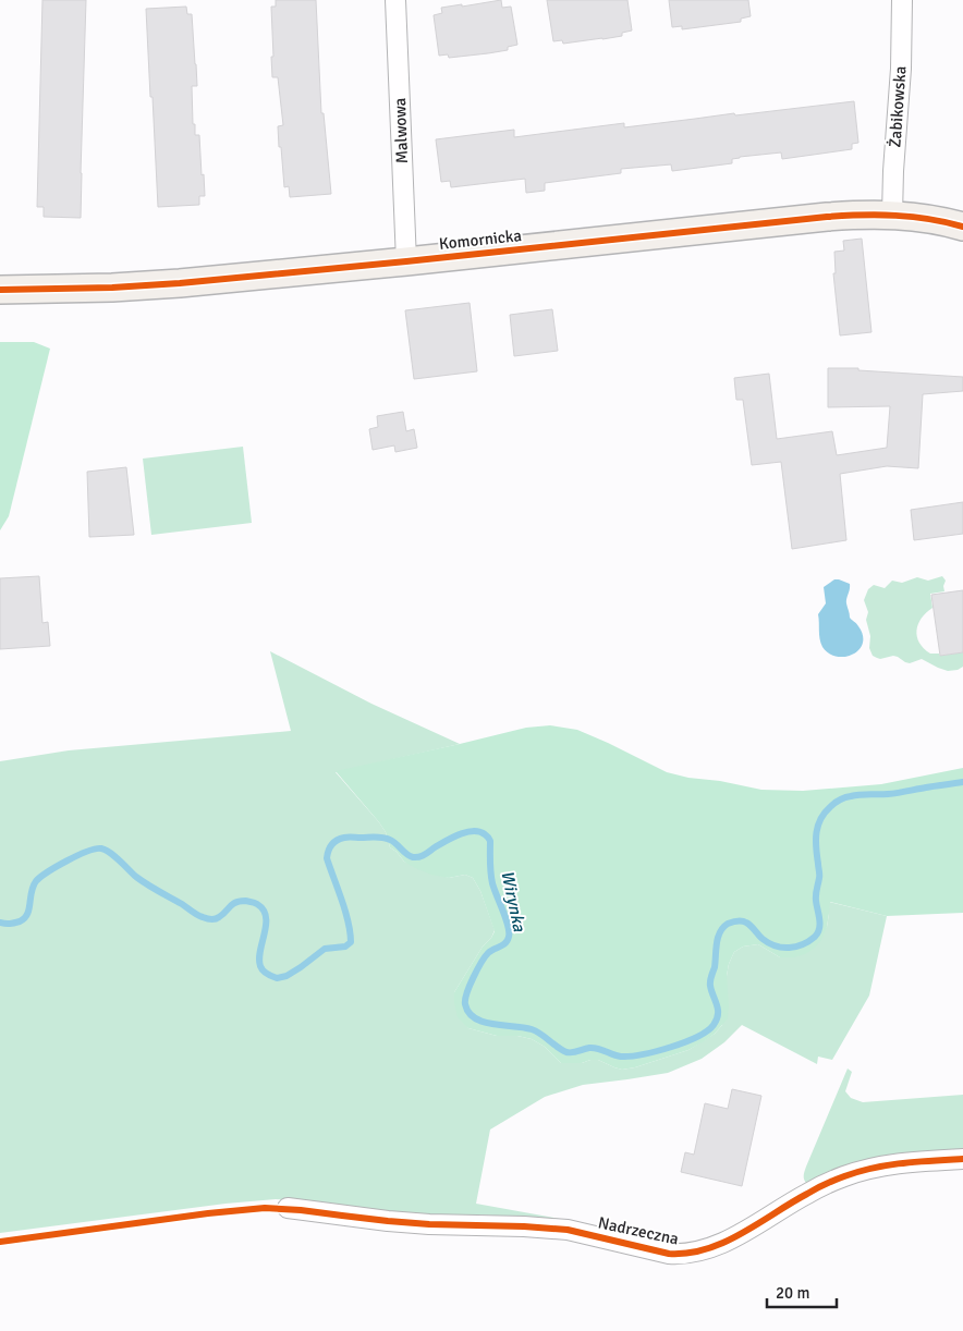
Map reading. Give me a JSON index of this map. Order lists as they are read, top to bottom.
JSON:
{
  "streets": {
    "street": [
      "Żabikowska",
      "Malwowa",
      "Komornicka",
      "Nadrzeczna"
    ]
  },
  "crossings": [
    ["Żabikowska", "Komornicka"],
    ["Malwowa", "Komornicka"]
  ],
  "water": ["Wirynka"],
  "scale_bar": "20 m"
}
